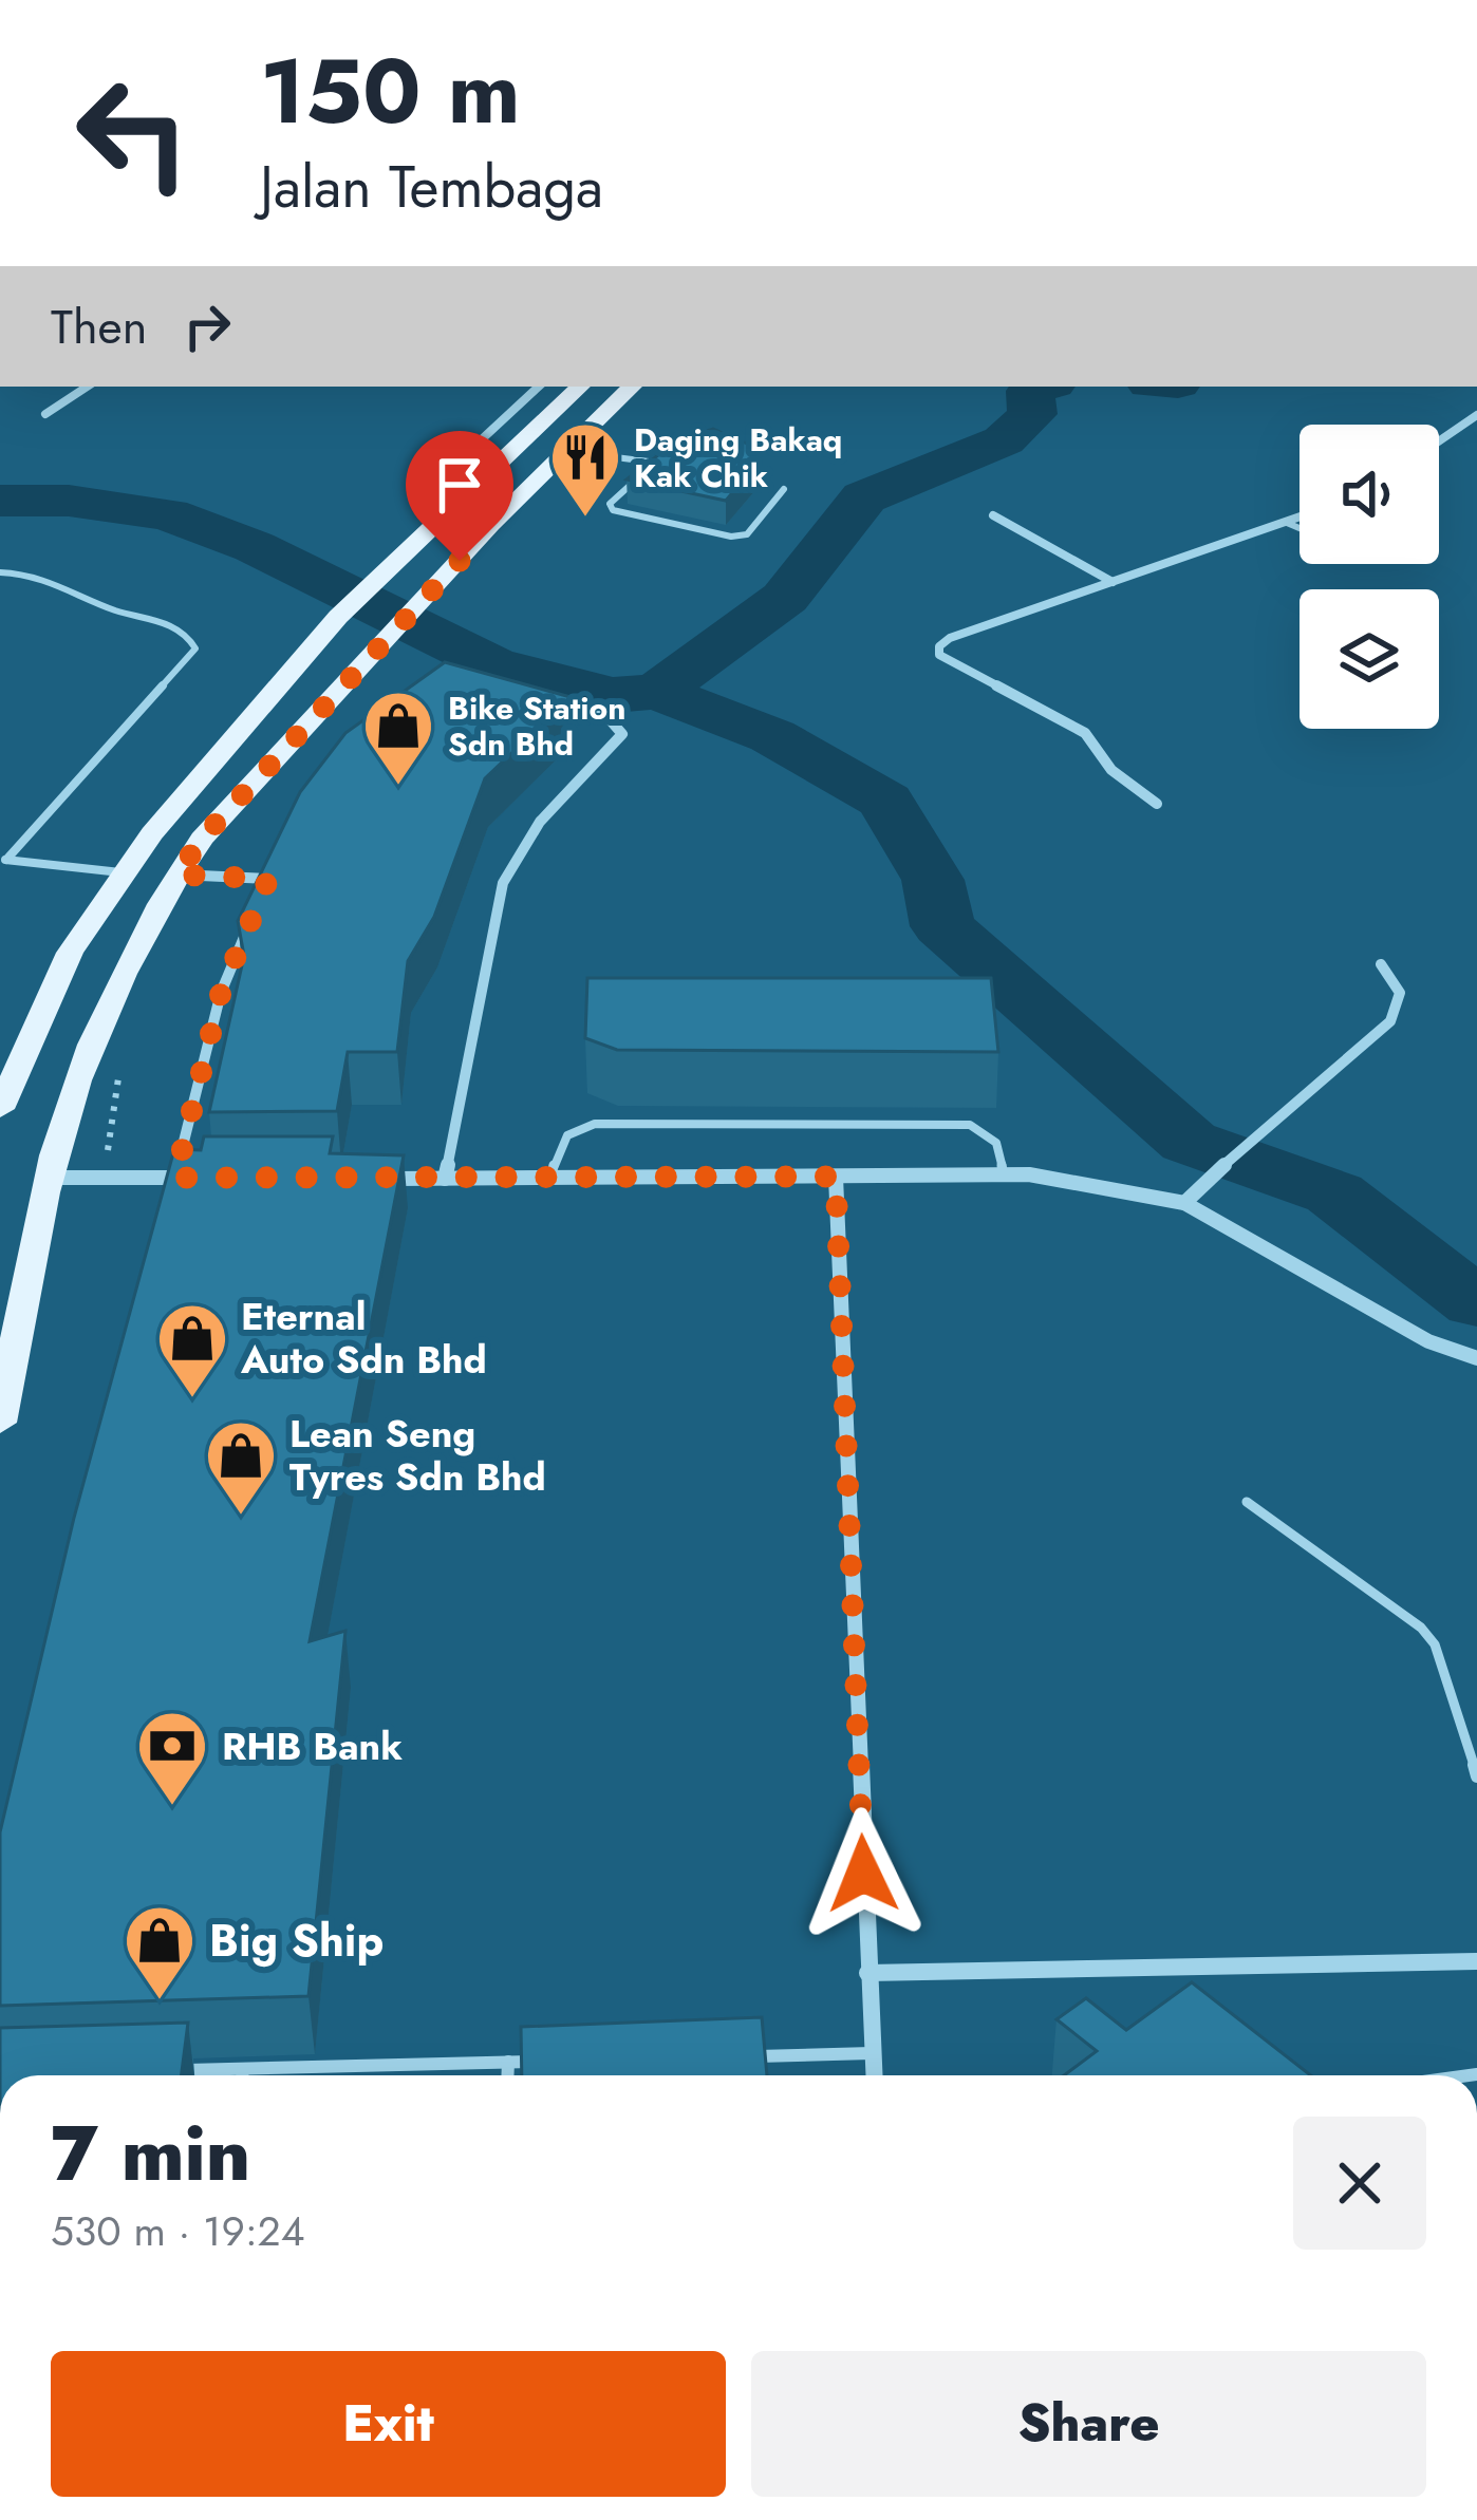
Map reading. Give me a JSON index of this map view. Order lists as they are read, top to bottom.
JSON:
{
  "places": {
    "restaurant": ["Daging Bakaq Kak Chik"],
    "shop": [
      "Bike Station Sdn Bhd",
      "Eternal Auto Sdn Bhd",
      "Lean Seng Tyres Sdn Bhd",
      "Big Ship"
    ],
    "bank": ["RHB Bank"]
  },
  "page": {
    "turn": ["150 m", "Jalan Tembaga"],
    "then": "Then",
    "heading": ["7 min", "530 m · 19:24"],
    "buttons": ["Exit", "Share"]
  }
}
